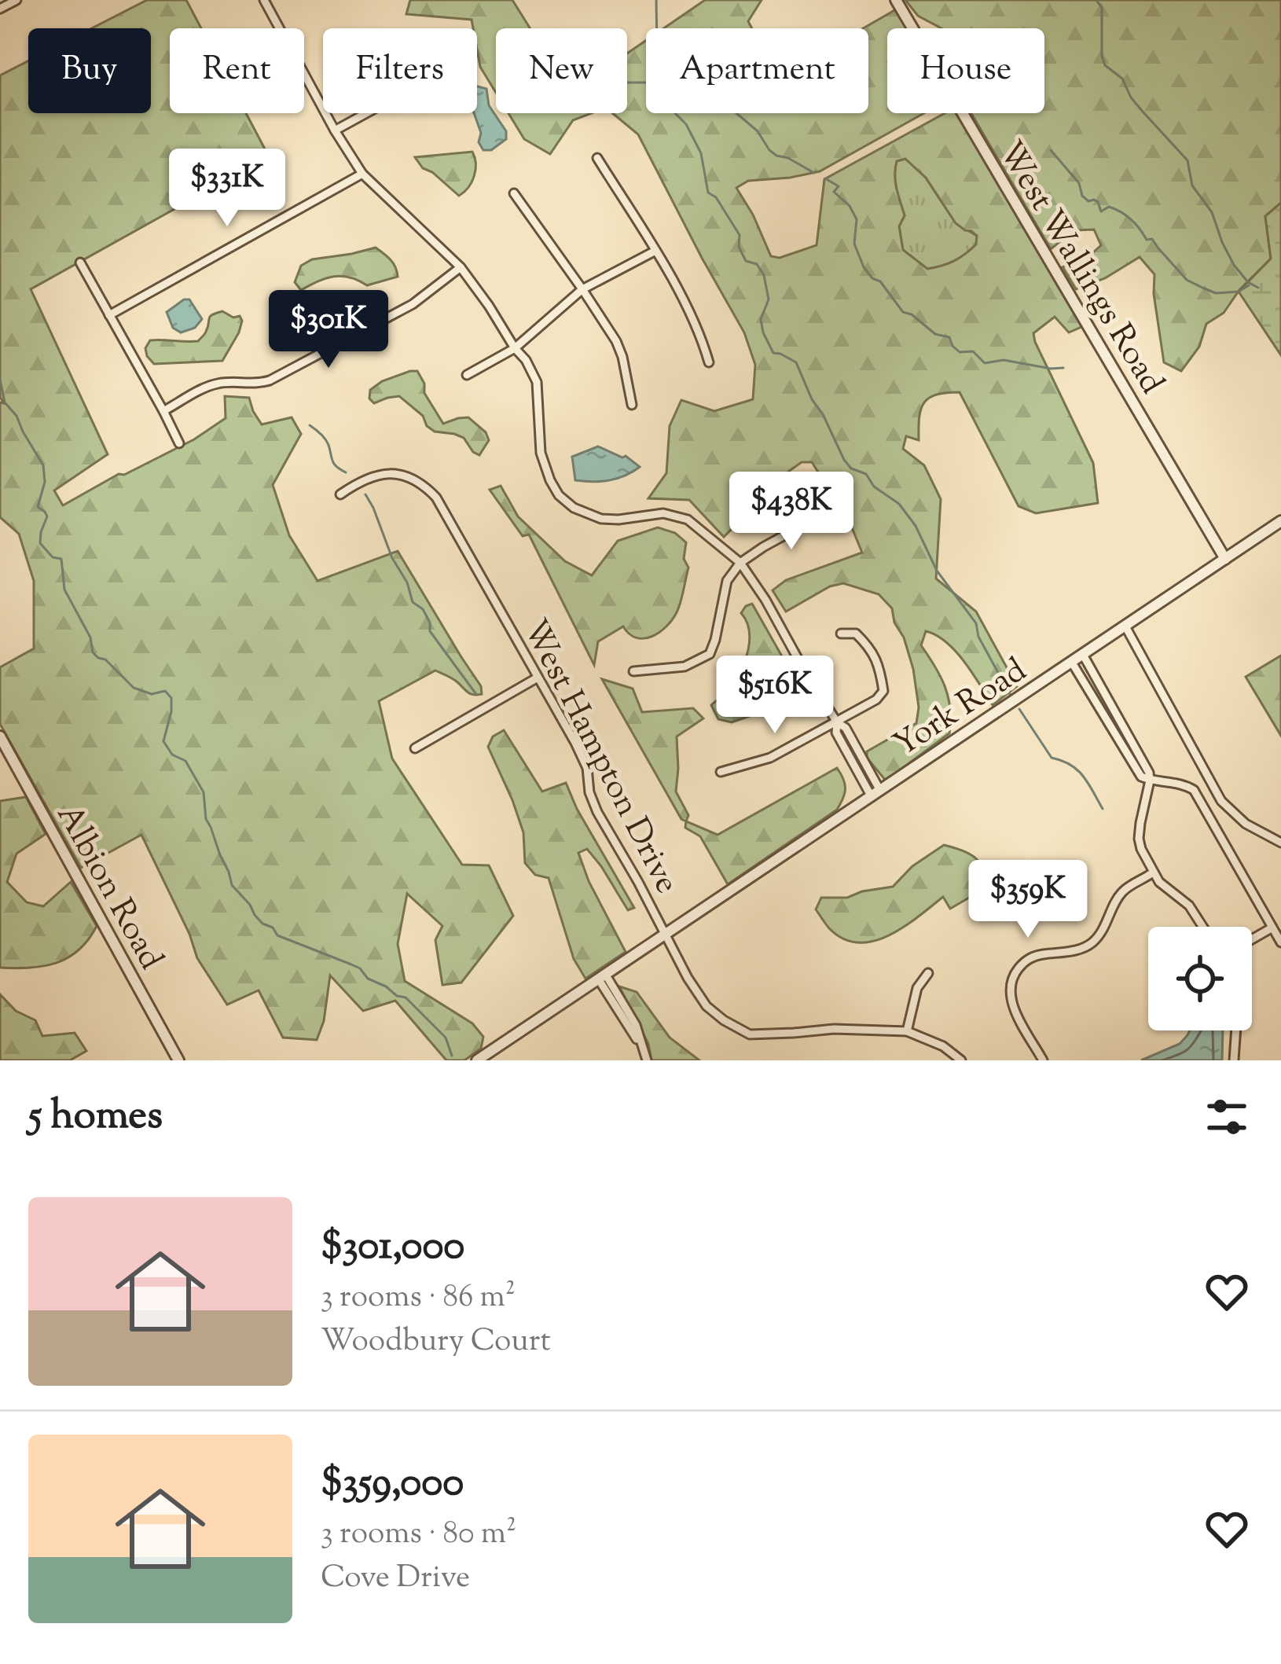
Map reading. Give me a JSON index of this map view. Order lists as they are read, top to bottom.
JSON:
{
  "streets": {
    "street": [
      "West Wallings Road",
      "York Road",
      "West Hampton Drive",
      "Albion Road"
    ]
  },
  "crossings": [
    ["West Wallings Road", "York Road"],
    ["York Road", "West Hampton Drive"]
  ],
  "page": {
    "chip": [
      "Buy",
      "Rent",
      "Filters",
      "New",
      "Apartment",
      "House"
    ],
    "price": [
      "$331K",
      "$301K",
      "$438K",
      "$516K",
      "$359K"
    ],
    "heading": "5 homes",
    "list": [
      {
        "name": "$301,000",
        "note": "3 rooms · 86 m² · Woodbury Court"
      },
      {
        "name": "$359,000",
        "note": "3 rooms · 80 m² · Cove Drive"
      }
    ]
  }
}
